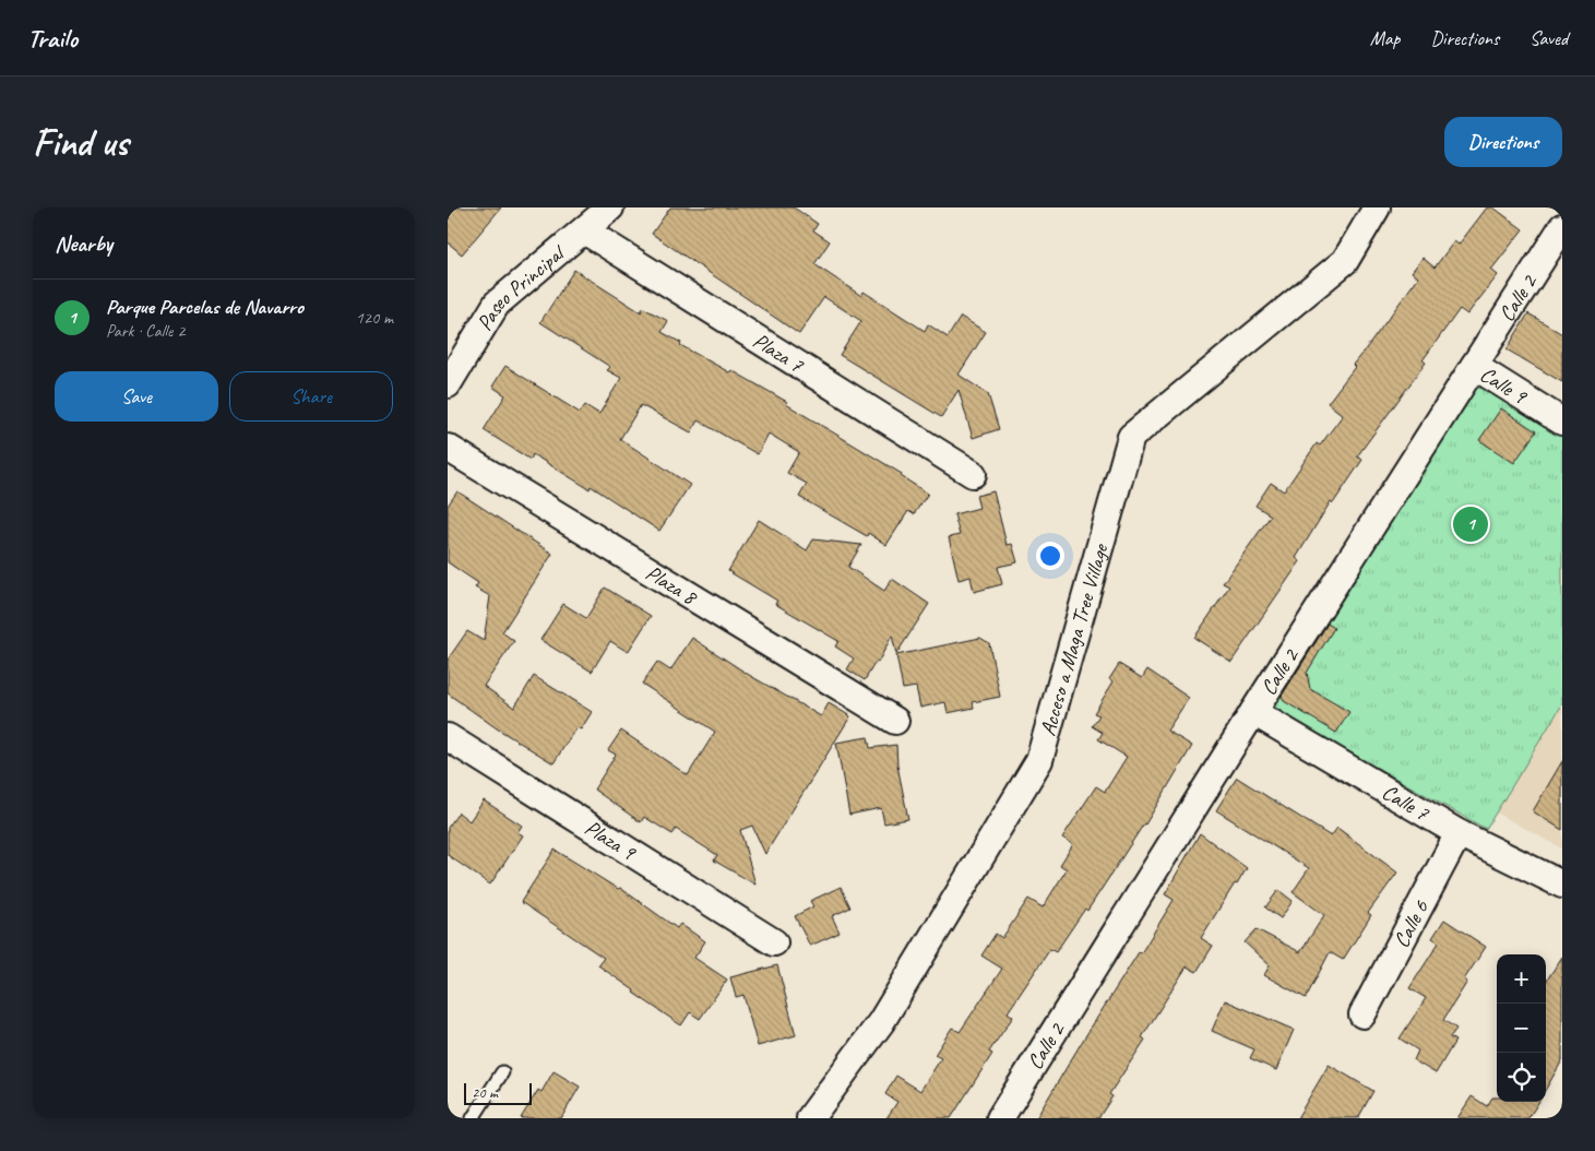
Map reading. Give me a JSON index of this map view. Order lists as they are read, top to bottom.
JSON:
{
  "streets": {
    "street": [
      "Paseo Principal",
      "Calle 2",
      "Plaza 7",
      "Calle 9",
      "Plaza 8",
      "Acceso a Maga Tree Village",
      "Calle 7",
      "Plaza 9",
      "Calle 6"
    ]
  },
  "crossings": [
    ["Paseo Principal", "Plaza 7"],
    ["Calle 2", "Calle 9"],
    ["Calle 2", "Calle 7"],
    ["Calle 7", "Calle 6"]
  ],
  "scale_bar": "20 m",
  "page": {
    "header": "Trailo",
    "nav": ["Map", "Directions", "Saved"],
    "buttons": [
      "Directions",
      ["Save", "Share"]
    ],
    "title": "Find us",
    "heading": "Nearby",
    "list": [
      {
        "mark": "1",
        "name": "Parque Parcelas de Navarro",
        "note": "Park · Calle 2",
        "value": "120 m"
      }
    ],
    "pins": "1",
    "map_buttons": ["+", "−"],
    "scale": "20 m"
  }
}
